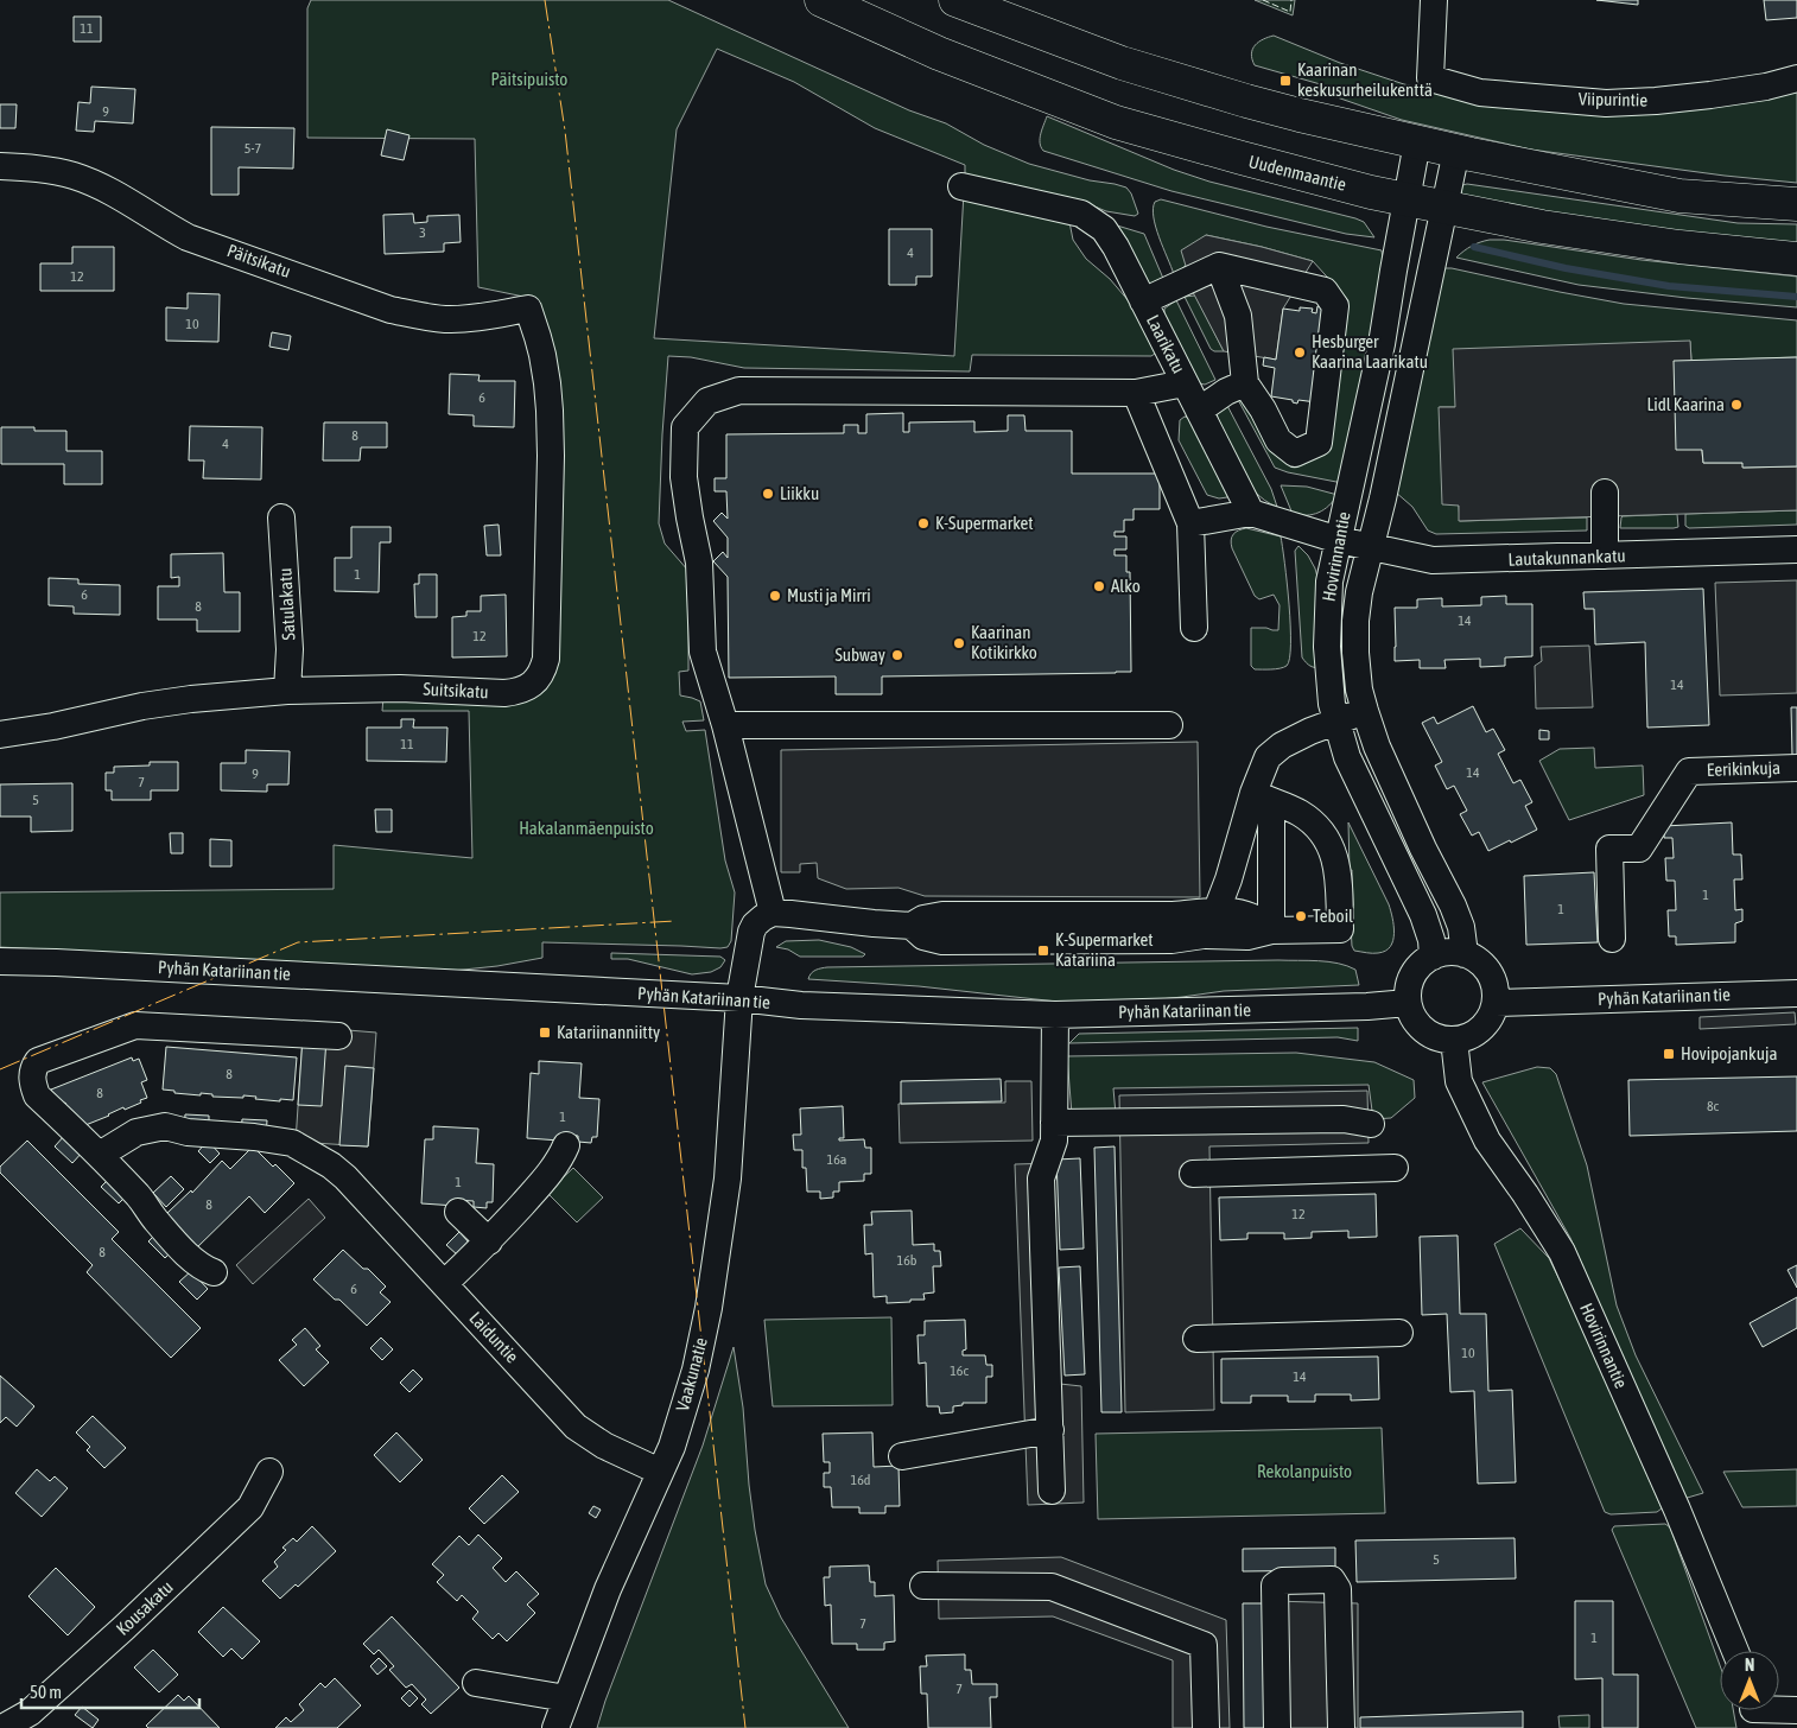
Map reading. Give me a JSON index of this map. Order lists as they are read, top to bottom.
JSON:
{
  "streets": {
    "main road": ["Uudenmaantie"],
    "street": [
      "Viipurintie",
      "Päitsikatu",
      "Laarikatu",
      "Hovirinnantie",
      "Lautakunnankatu",
      "Satulakatu",
      "Suitsikatu",
      "Eerikinkuja",
      "Pyhän Katariinan tie",
      "Laiduntie",
      "Vaakunatie",
      "Kousakatu"
    ]
  },
  "crossings": [
    ["Uudenmaantie", "Hovirinnantie"],
    ["Päitsikatu", "Suitsikatu"],
    ["Hovirinnantie", "Lautakunnankatu"],
    ["Hovirinnantie", "Pyhän Katariinan tie"],
    ["Satulakatu", "Suitsikatu"],
    ["Pyhän Katariinan tie", "Vaakunatie"],
    ["Laiduntie", "Vaakunatie"]
  ],
  "parks": ["Päitsipuisto", "Hakalanmäenpuisto", "Rekolanpuisto"],
  "places": {
    "transit": [
      "Kaarinan keskusurheilukenttä",
      "K-Supermarket Katariina",
      "Katariinanniitty",
      "Hovipojankuja"
    ],
    "other": [
      "Hesburger Kaarina Laarikatu",
      "Lidl Kaarina",
      "Liikku",
      "K-Supermarket",
      "Alko",
      "Musti ja Mirri",
      "Kaarinan Kotikirkko",
      "Subway",
      "Teboil"
    ]
  },
  "house_numbers": [
    "11",
    "9",
    "5-7",
    "3",
    "4",
    "12",
    "10",
    "6",
    "8",
    "4",
    "1",
    "6",
    "8",
    "14",
    "12",
    "14",
    "11",
    "14",
    "9",
    "7",
    "5",
    "1",
    "1",
    "8",
    "8",
    "8c",
    "1",
    "16a",
    "1",
    "8",
    "12",
    "8",
    "16b",
    "6",
    "10",
    "16c",
    "14",
    "16d",
    "5",
    "7",
    "1",
    "7"
  ],
  "scale_bar": "50 m",
  "north": "top"
}
